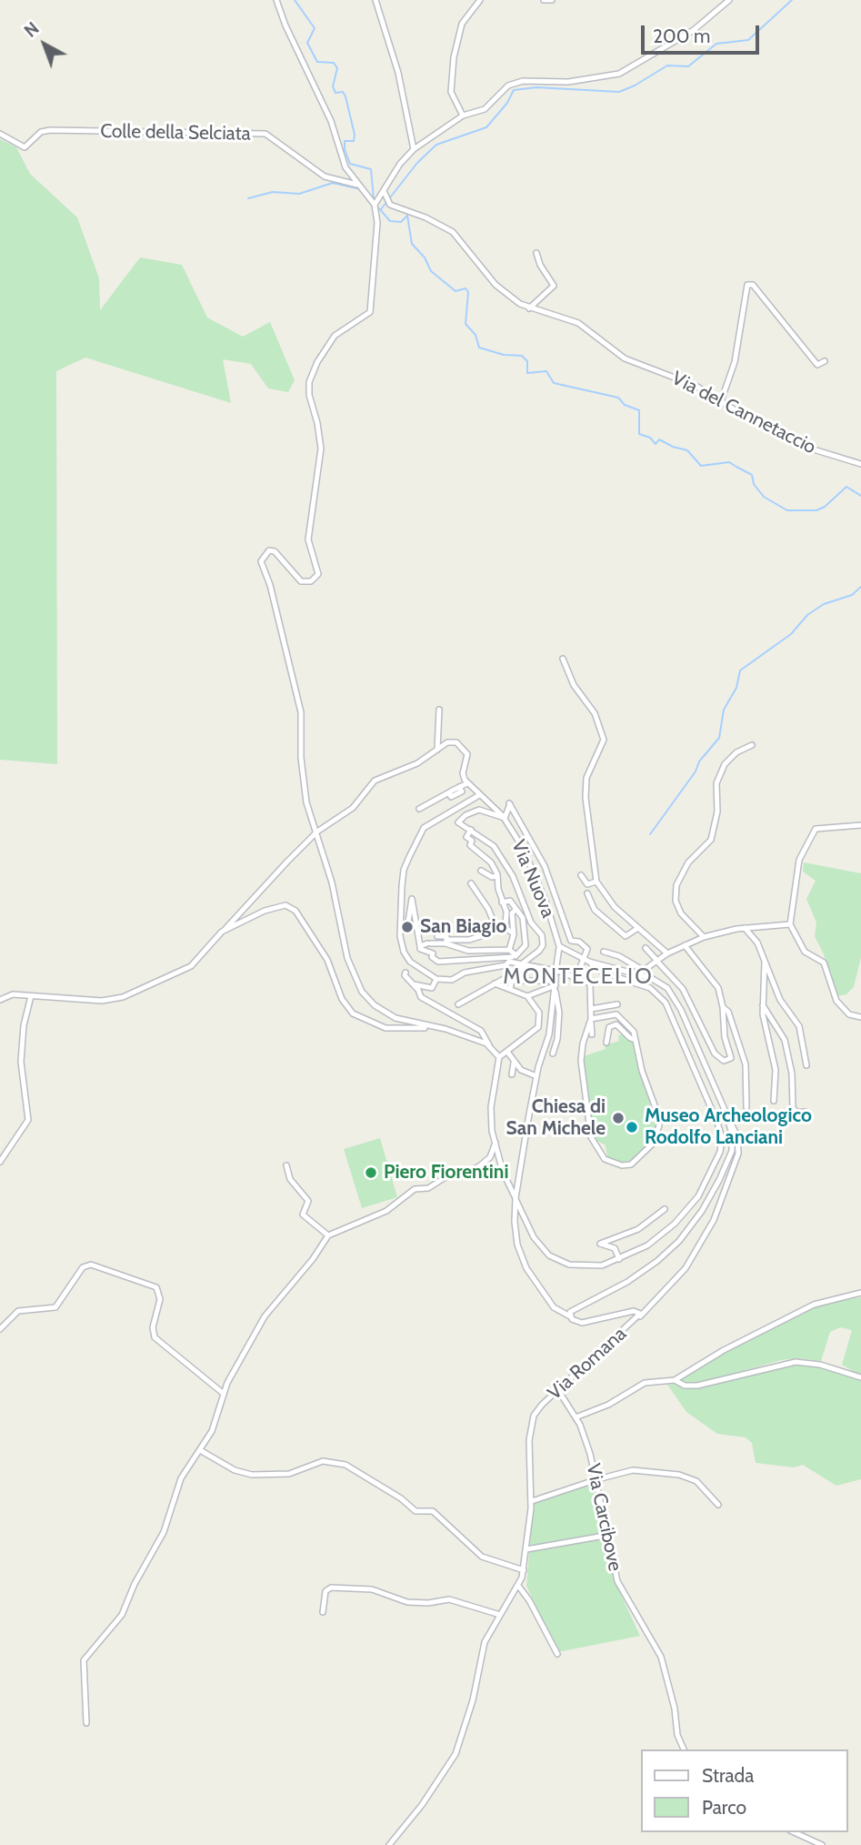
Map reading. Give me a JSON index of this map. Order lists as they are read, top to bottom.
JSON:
{
  "streets": {
    "street": [
      "Colle della Selciata",
      "Via del Cannetaccio",
      "Via Nuova",
      "Via Romana",
      "Via Carcibove"
    ]
  },
  "crossings": [
    ["Via Romana", "Via Carcibove"]
  ],
  "districts": ["MONTECELIO"],
  "places": [
    "San Biagio",
    "Chiesa di San Michele",
    "Museo Archeologico Rodolfo Lanciani",
    "Piero Fiorentini"
  ],
  "legend": ["Strada", "Parco"],
  "scale_bar": "200 m",
  "north": "top left"
}
